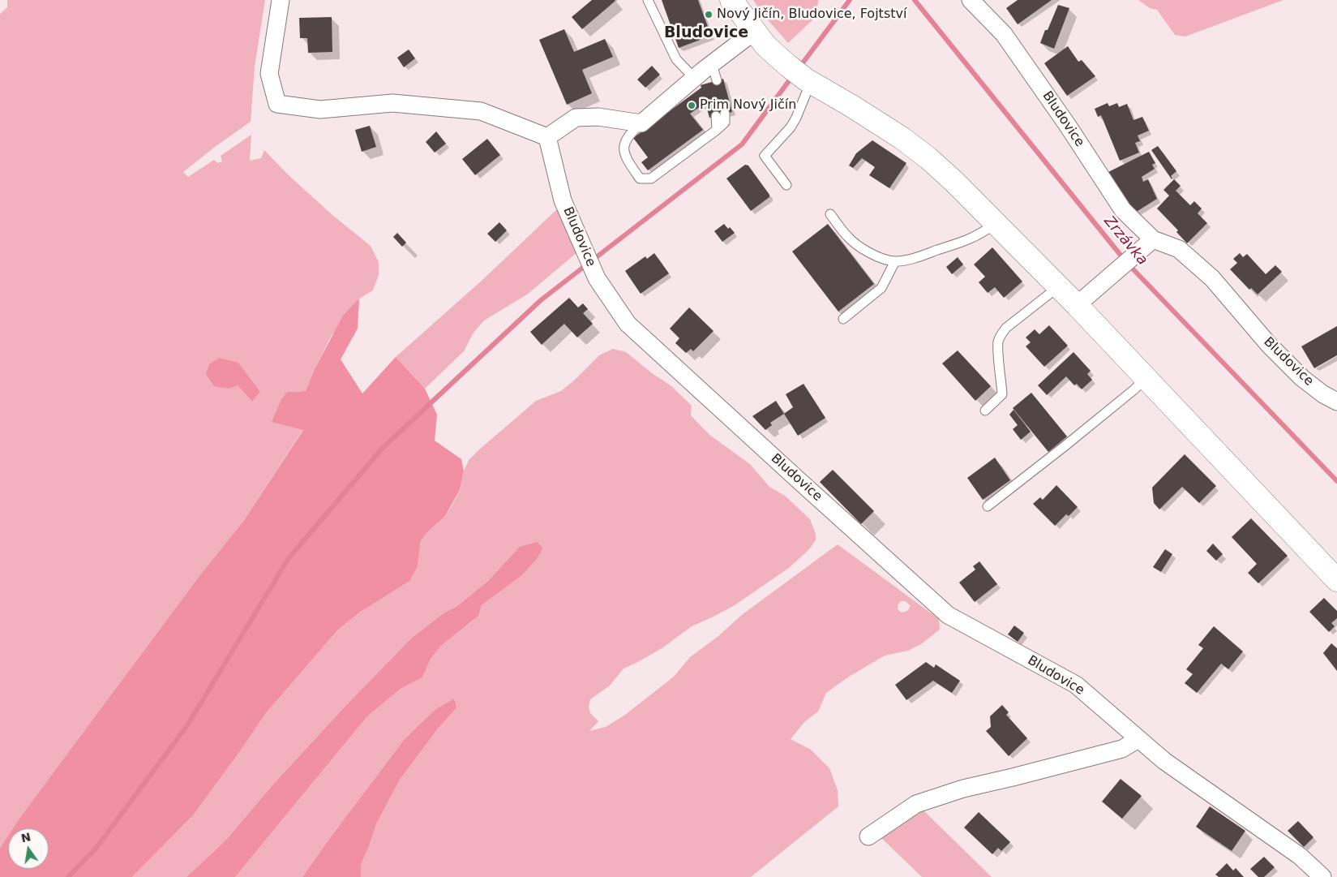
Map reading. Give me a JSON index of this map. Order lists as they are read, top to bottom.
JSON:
{
  "streets": {
    "street": ["Bludovice"]
  },
  "districts": ["Bludovice"],
  "water": ["Zrzávka"],
  "places": ["Nový Jičín, Bludovice, Fojtství", "Prim Nový Jičín"],
  "north": "top"
}
